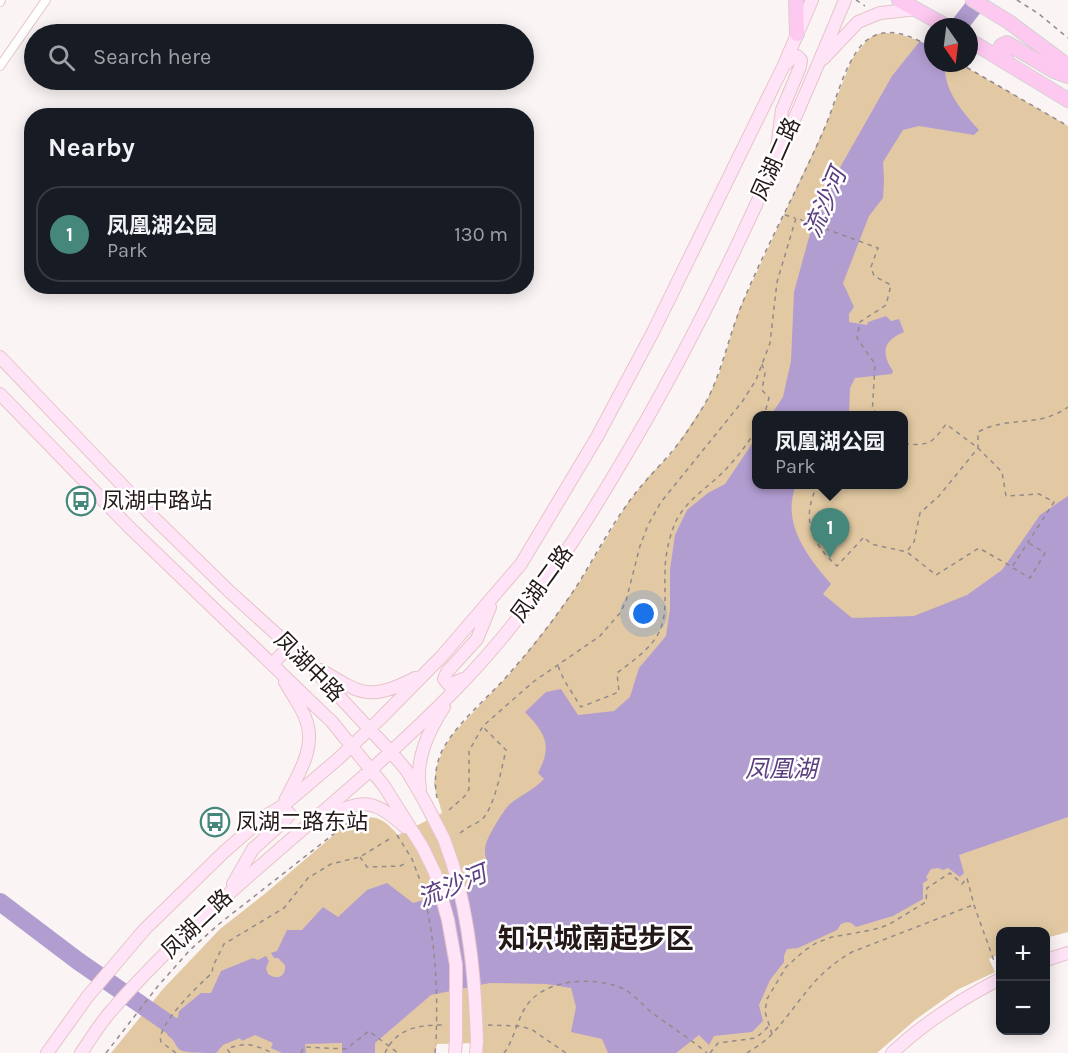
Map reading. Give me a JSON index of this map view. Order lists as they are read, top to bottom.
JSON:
{
  "streets": {
    "street": ["凤湖二路", "凤湖中路"]
  },
  "crossings": [
    ["凤湖二路", "凤湖中路"]
  ],
  "districts": ["知识城南起步区"],
  "water": ["流沙河", "凤凰湖"],
  "places": {
    "bus stop": ["凤湖中路站", "凤湖二路东站"]
  },
  "north": "bottom",
  "page": {
    "search": "Search here",
    "heading": "Nearby",
    "list": [
      {
        "mark": "1",
        "name": "凤凰湖公园",
        "note": "Park",
        "value": "130 m"
      }
    ],
    "popup": ["凤凰湖公园", "Park"],
    "pins": "1",
    "map_buttons": ["+", "−"]
  }
}
